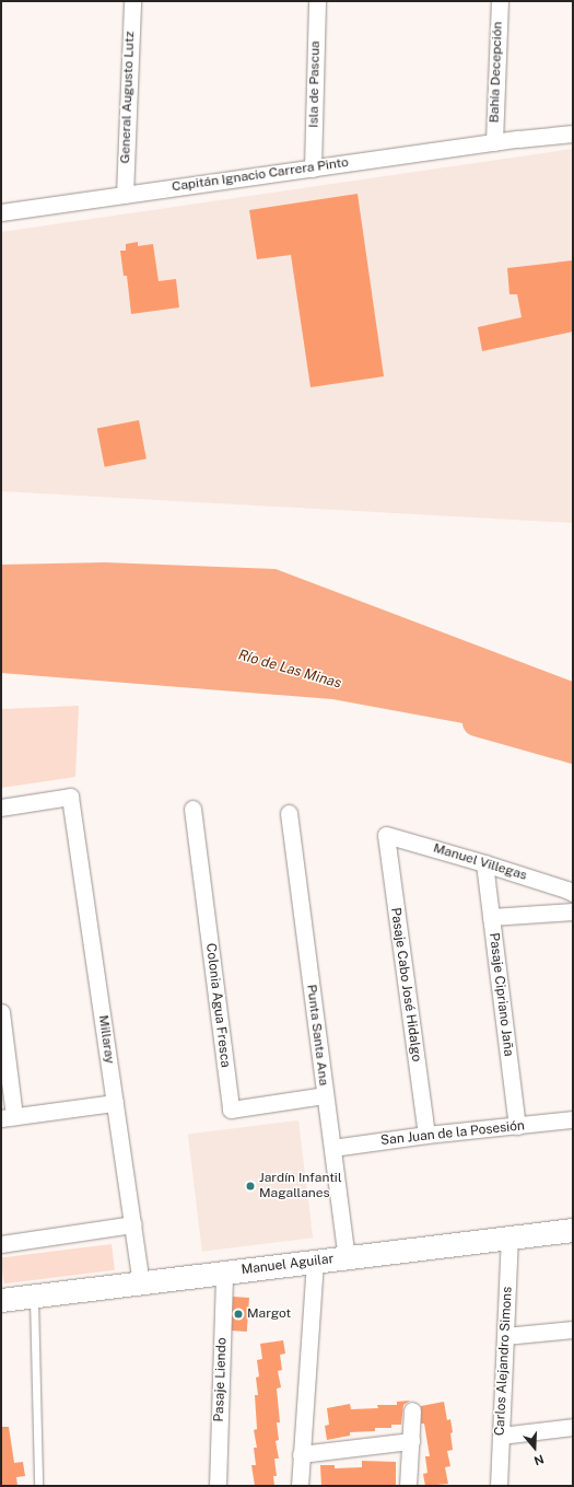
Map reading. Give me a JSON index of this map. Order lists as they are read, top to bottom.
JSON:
{
  "streets": {
    "street": [
      "Bahía Decepción",
      "Isla de Pascua",
      "General Augusto Lutz",
      "Capitán Ignacio Carrera Pinto",
      "Manuel Villegas",
      "Pasaje Cabo José Hidalgo",
      "Pasaje Cipriano Jaña",
      "Colonia Agua Fresca",
      "Punta Santa Ana",
      "Millaray",
      "San Juan de la Posesión",
      "Manuel Aguilar",
      "Carlos Alejandro Simons",
      "Pasaje Liendo"
    ]
  },
  "crossings": [
    ["Bahía Decepción", "Capitán Ignacio Carrera Pinto"],
    ["Isla de Pascua", "Capitán Ignacio Carrera Pinto"],
    ["General Augusto Lutz", "Capitán Ignacio Carrera Pinto"],
    ["Manuel Villegas", "Pasaje Cabo José Hidalgo"],
    ["Manuel Villegas", "Pasaje Cipriano Jaña"],
    ["Pasaje Cabo José Hidalgo", "San Juan de la Posesión"],
    ["Pasaje Cipriano Jaña", "San Juan de la Posesión"],
    ["Colonia Agua Fresca", "Punta Santa Ana"],
    ["Punta Santa Ana", "San Juan de la Posesión"],
    ["Punta Santa Ana", "Manuel Aguilar"],
    ["Millaray", "Manuel Aguilar"],
    ["Manuel Aguilar", "Carlos Alejandro Simons"],
    ["Manuel Aguilar", "Pasaje Liendo"]
  ],
  "water": ["Río de Las Minas"],
  "places": ["Jardín Infantil Magallanes", "Margot"],
  "north": "bottom"
}
